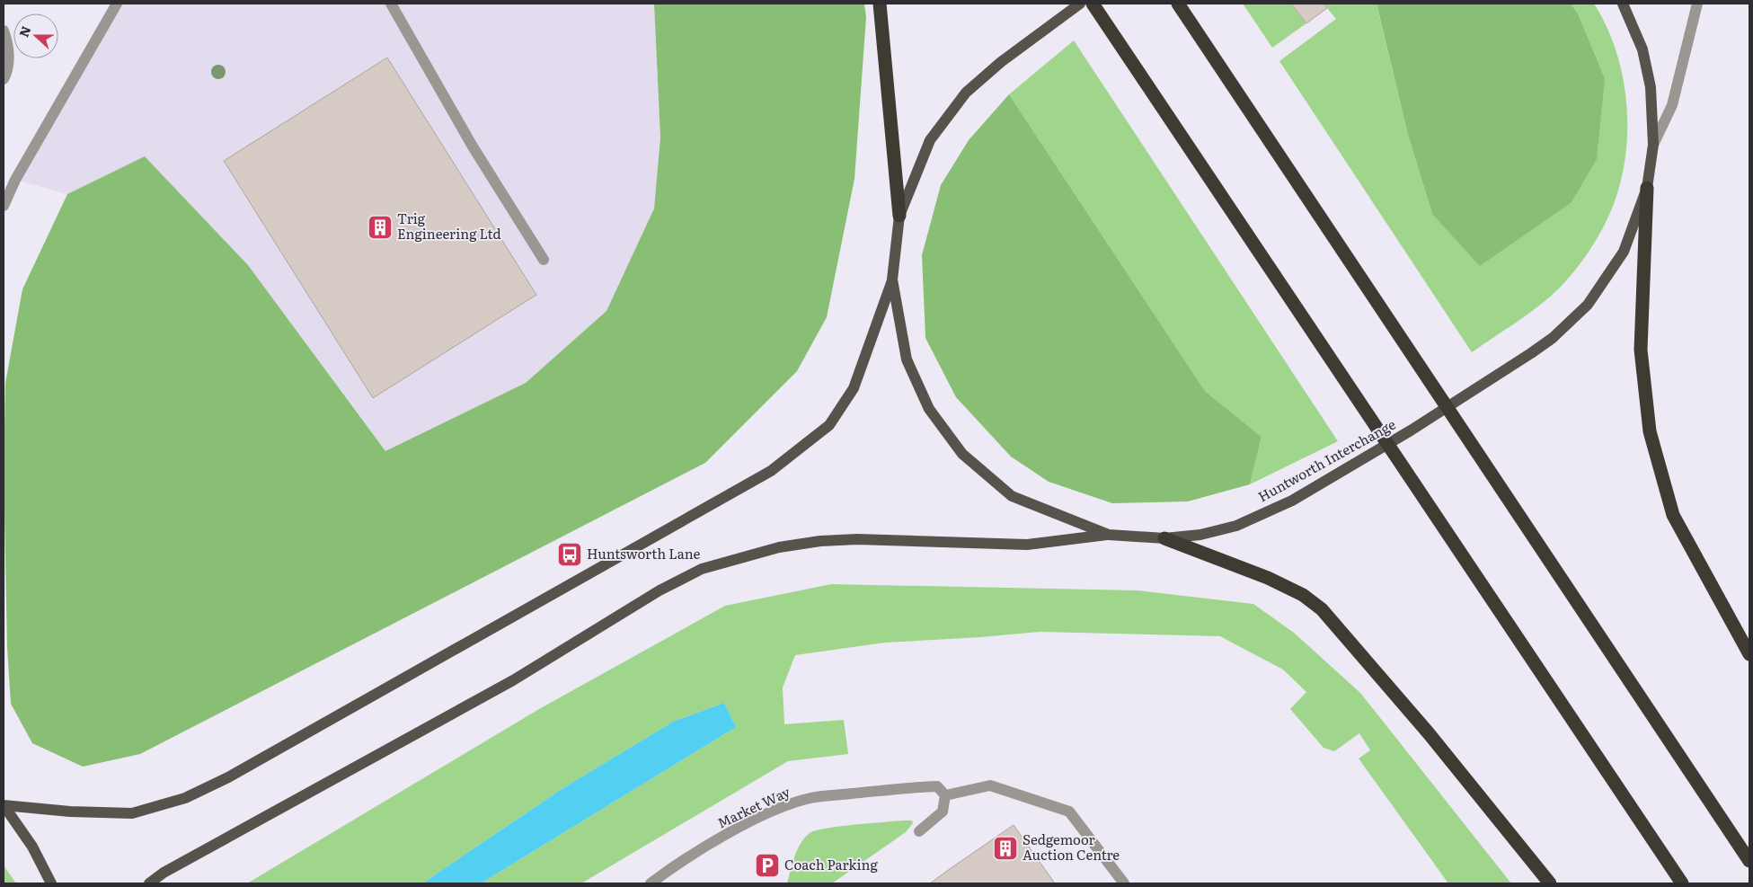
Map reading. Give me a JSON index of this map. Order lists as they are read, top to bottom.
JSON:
{
  "streets": {
    "main road": ["Huntworth Interchange"],
    "street": ["Market Way"]
  },
  "places": {
    "building": ["Trig Engineering Ltd", "Sedgemoor Auction Centre"],
    "bus stop": ["Huntsworth Lane"],
    "parking": ["Coach Parking"]
  },
  "north": "left"
}
